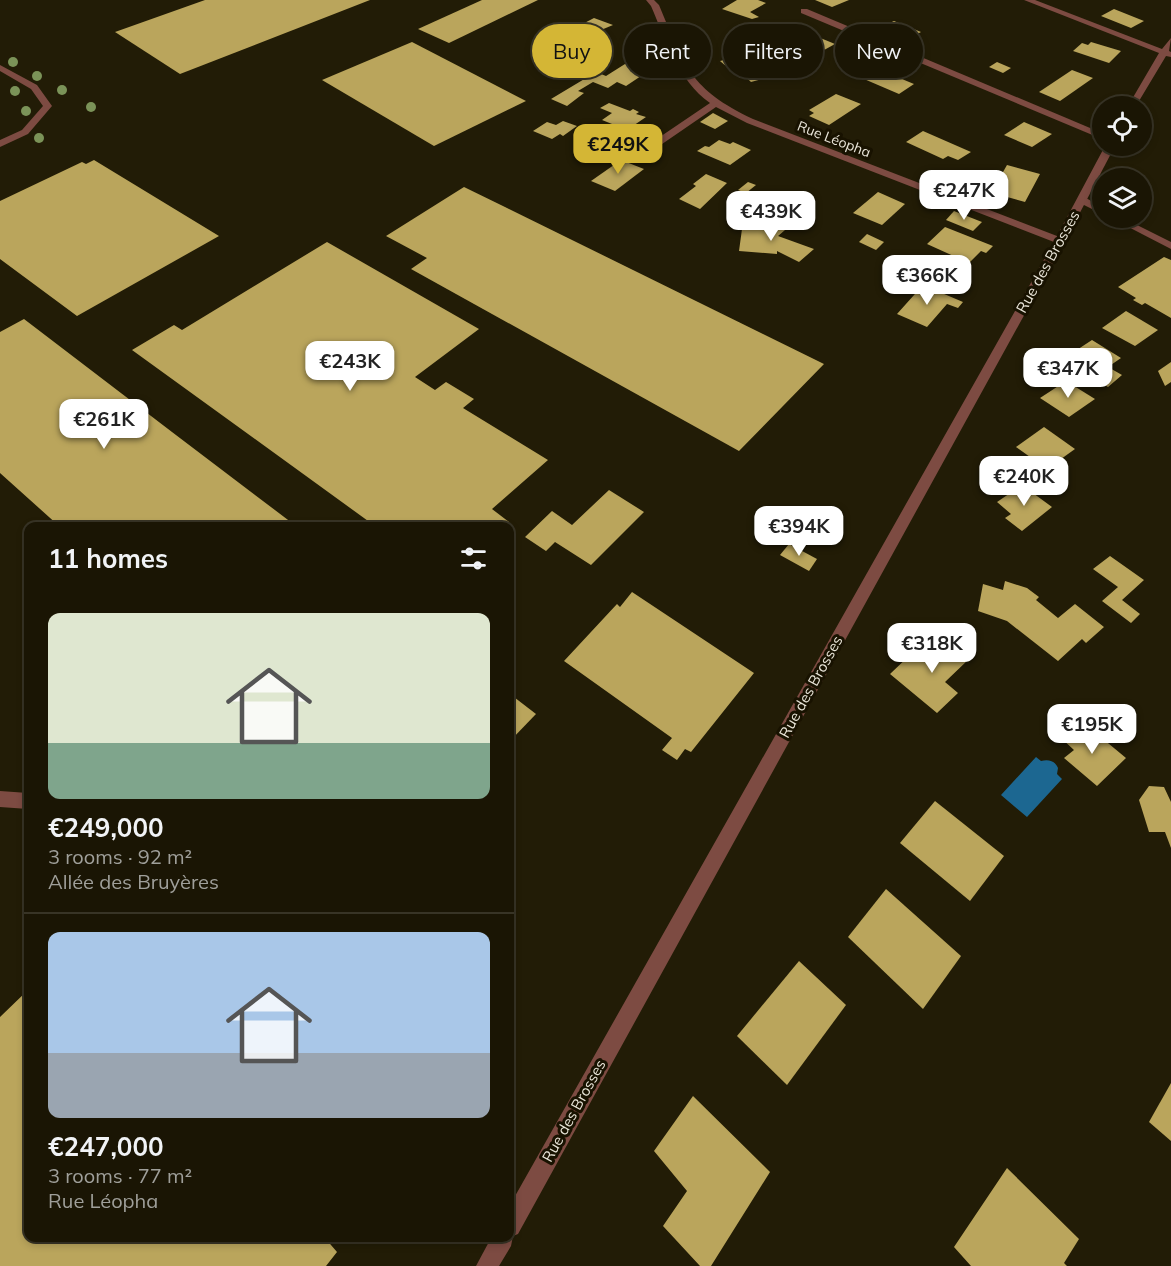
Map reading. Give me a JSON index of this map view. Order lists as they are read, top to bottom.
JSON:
{
  "streets": {
    "street": ["Rue Léopha", "Rue des Brosses"]
  },
  "crossings": [
    ["Rue Léopha", "Rue des Brosses"]
  ],
  "page": {
    "chip": [
      "Buy",
      "Rent",
      "Filters",
      "New"
    ],
    "price": [
      "€249K",
      "€247K",
      "€439K",
      "€366K",
      "€243K",
      "€347K",
      "€261K",
      "€240K",
      "€394K",
      "€318K",
      "€195K"
    ],
    "heading": "11 homes",
    "list": [
      {
        "name": "€249,000",
        "note": "3 rooms · 92 m² · Allée des Bruyères"
      },
      {
        "name": "€247,000",
        "note": "3 rooms · 77 m² · Rue Léopha"
      }
    ]
  }
}
